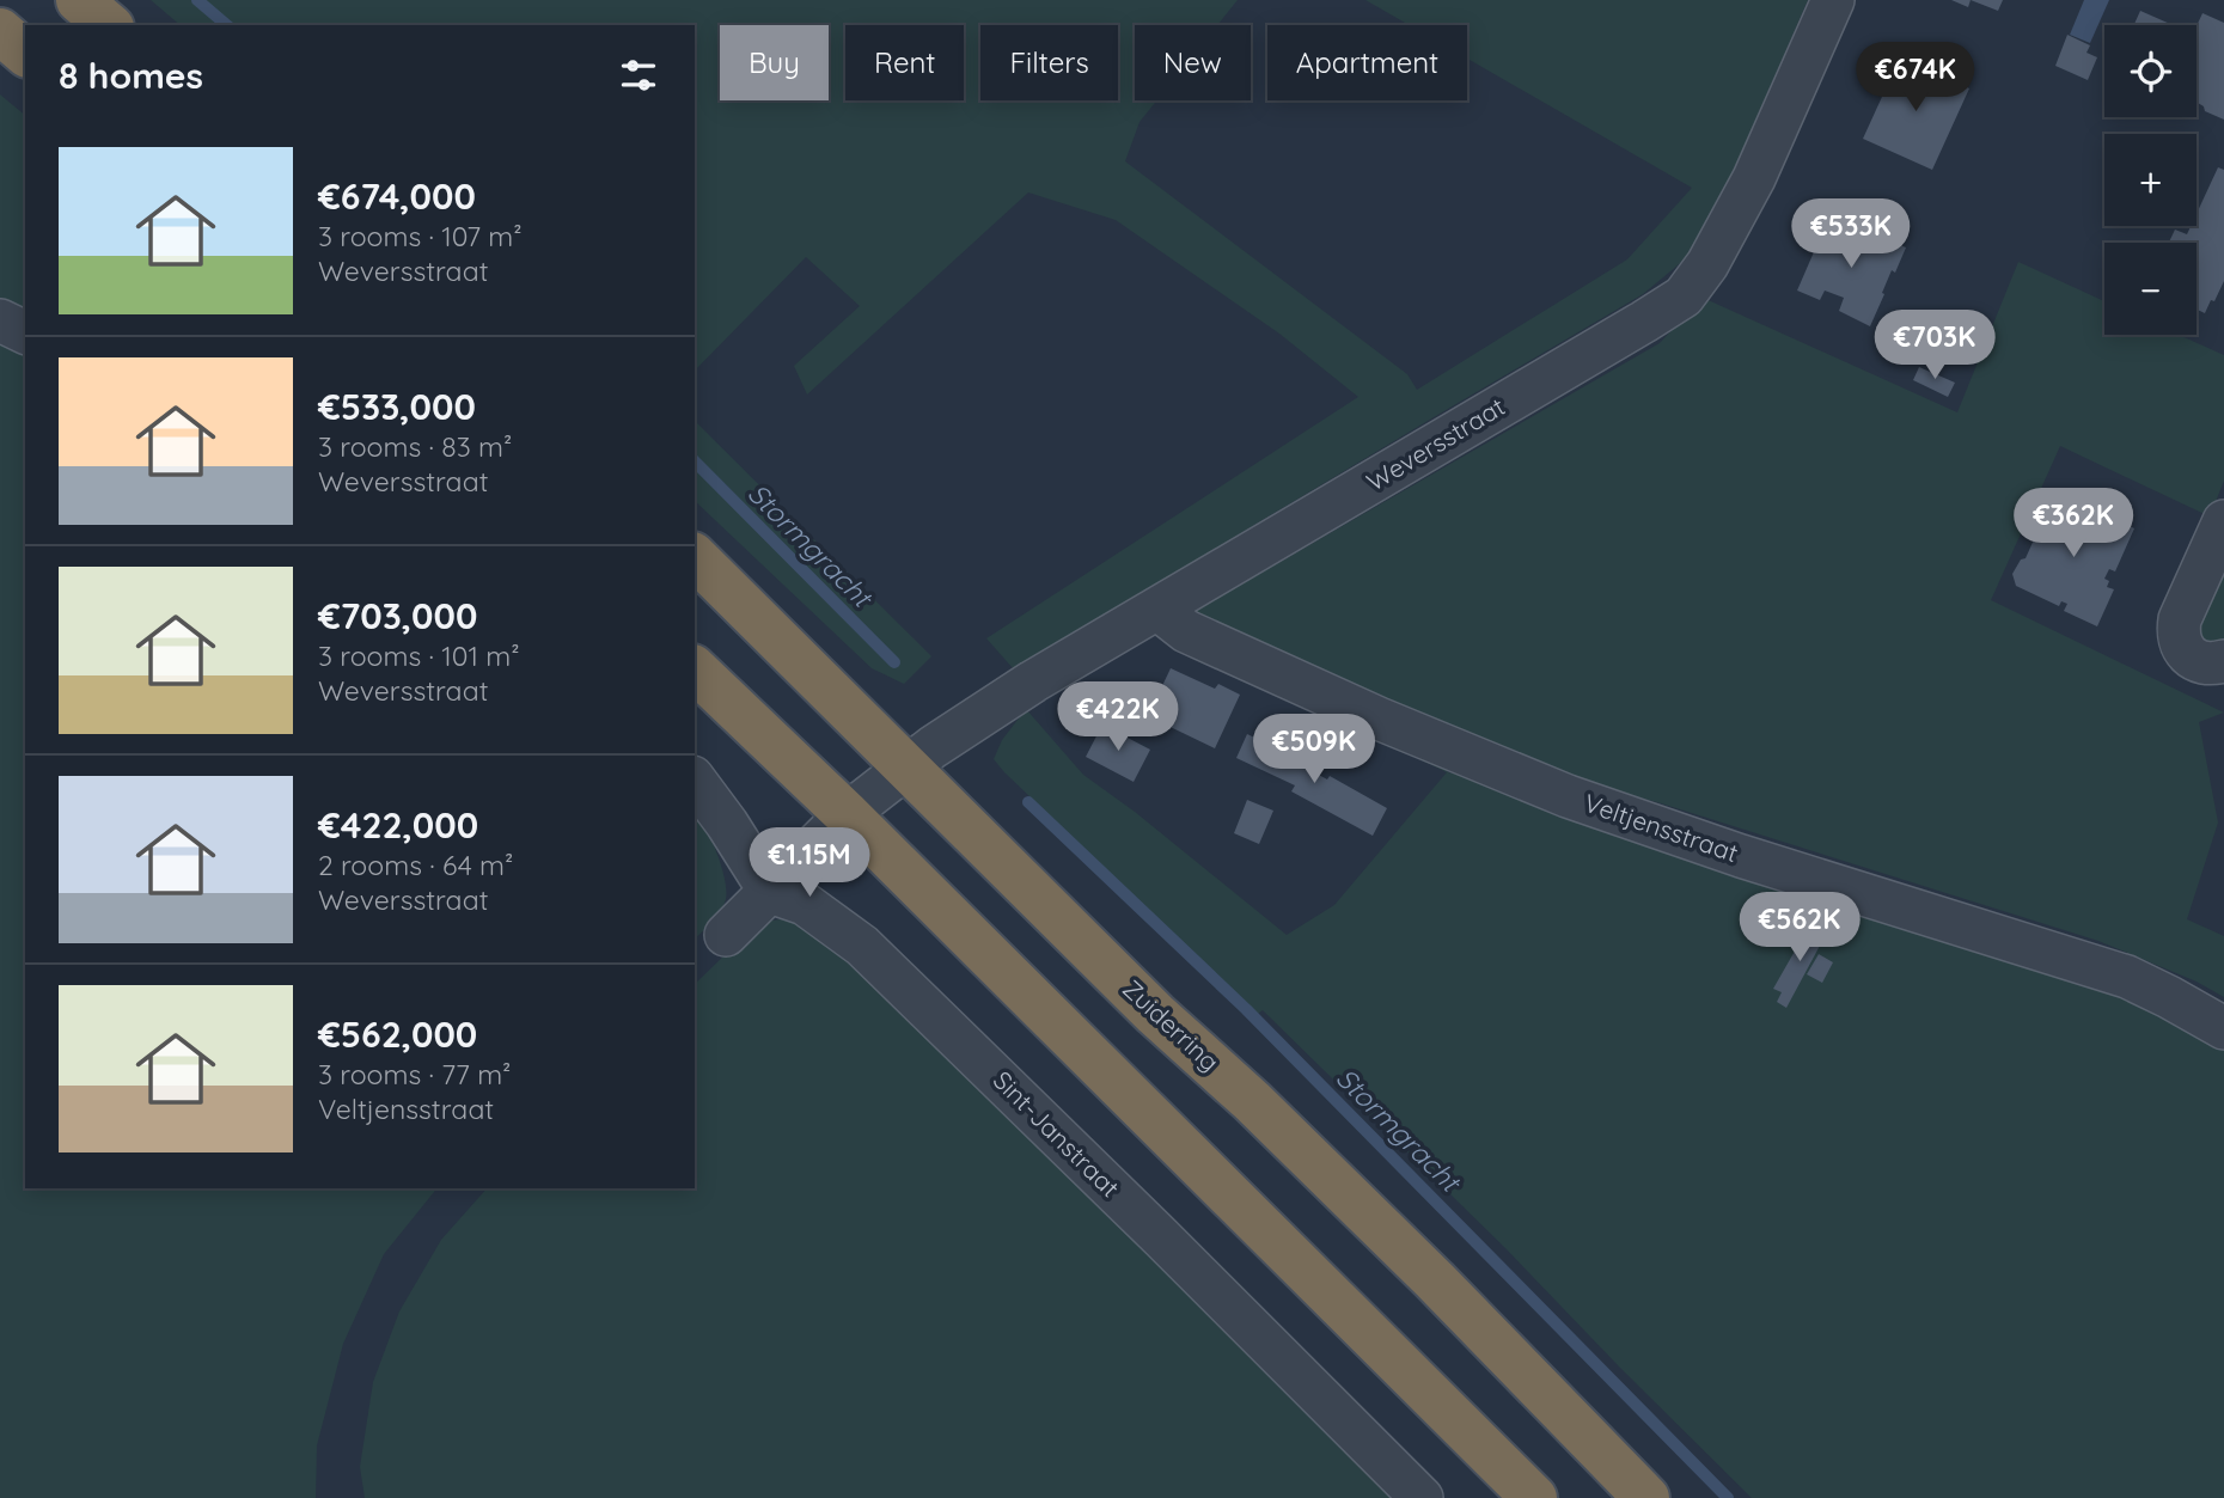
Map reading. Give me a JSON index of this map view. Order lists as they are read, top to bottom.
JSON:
{
  "streets": {
    "highway": ["Zuiderring"],
    "street": ["Weversstraat", "Veltjensstraat", "Sint-Janstraat"]
  },
  "crossings": [
    ["Weversstraat", "Veltjensstraat"],
    ["Weversstraat", "Zuiderring"],
    ["Weversstraat", "Sint-Janstraat"]
  ],
  "water": ["Stormgracht"],
  "page": {
    "map_buttons": ["+", "−"],
    "chip": [
      "Buy",
      "Rent",
      "Filters",
      "New",
      "Apartment"
    ],
    "heading": "8 homes",
    "price": [
      "€674K",
      "€533K",
      "€703K",
      "€362K",
      "€422K",
      "€509K",
      "€1.15M",
      "€562K"
    ],
    "list": [
      {
        "name": "€674,000",
        "note": "3 rooms · 107 m² · Weversstraat"
      },
      {
        "name": "€533,000",
        "note": "3 rooms · 83 m² · Weversstraat"
      },
      {
        "name": "€703,000",
        "note": "3 rooms · 101 m² · Weversstraat"
      },
      {
        "name": "€422,000",
        "note": "2 rooms · 64 m² · Weversstraat"
      },
      {
        "name": "€562,000",
        "note": "3 rooms · 77 m² · Veltjensstraat"
      }
    ]
  }
}
